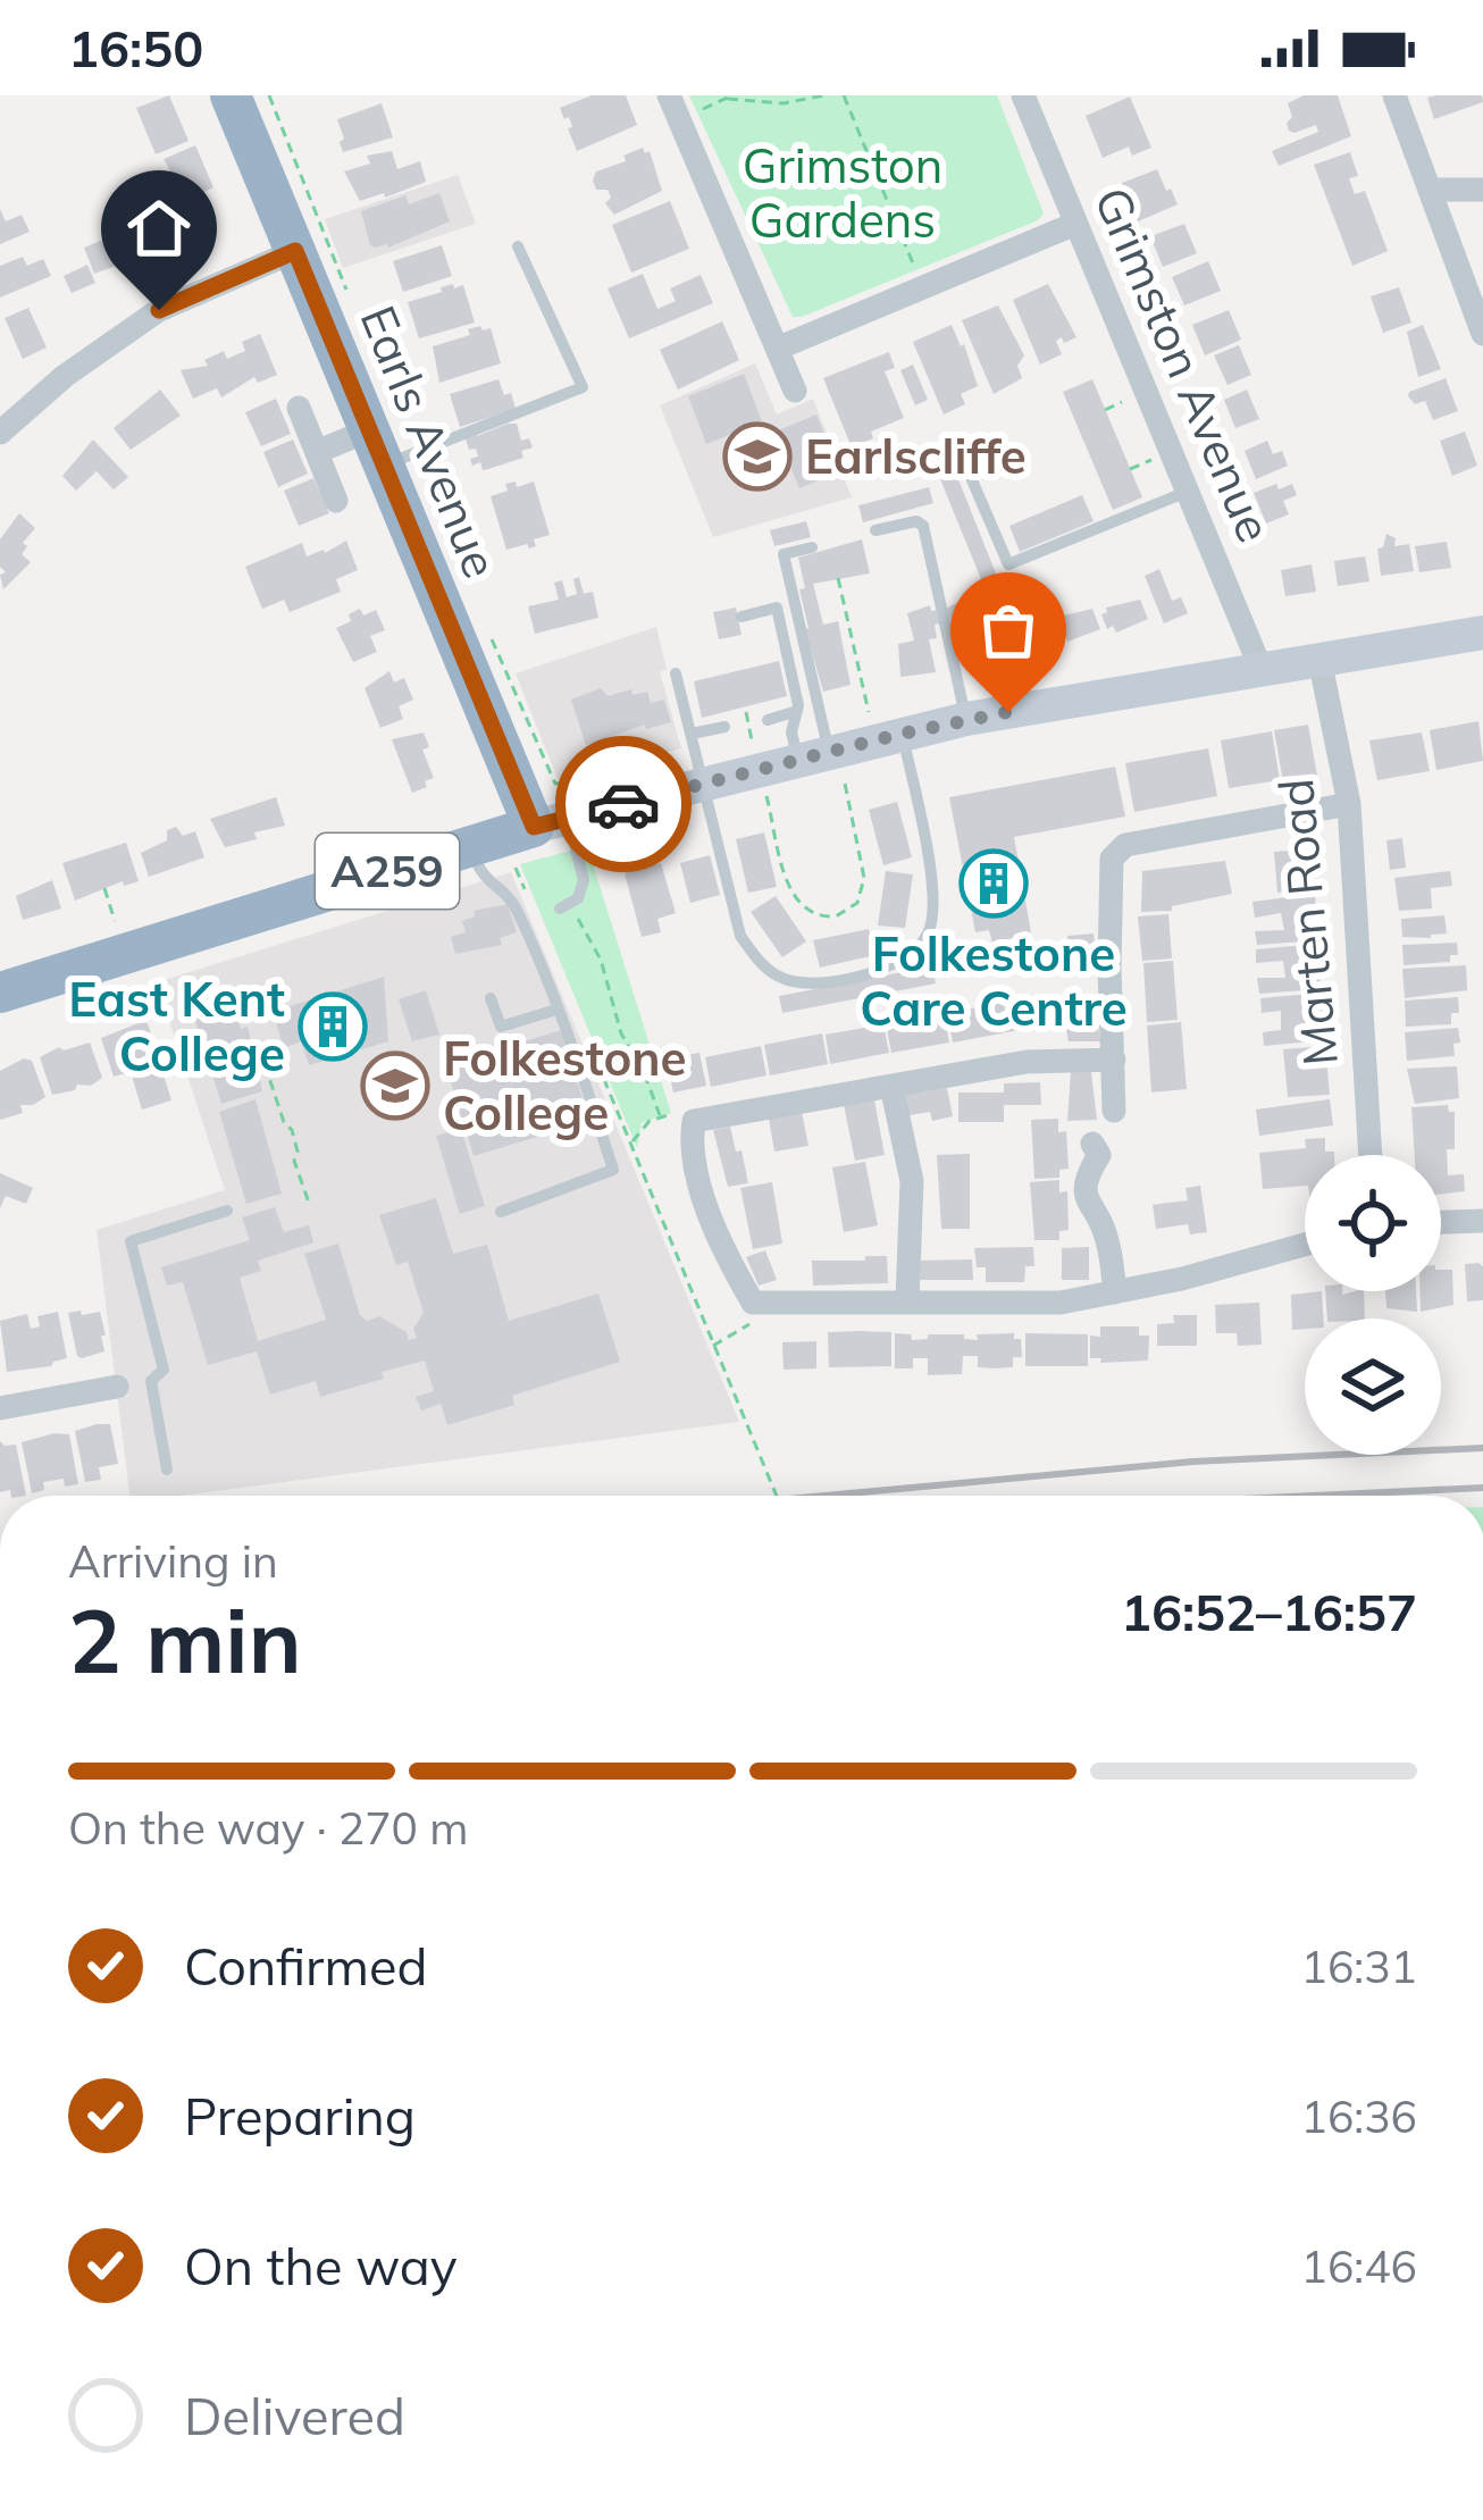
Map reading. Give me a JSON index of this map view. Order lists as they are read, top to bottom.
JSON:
{
  "streets": {
    "highway": ["Earls Avenue", "A259"],
    "street": ["Grimston Avenue", "Marten Road"]
  },
  "crossings": [
    ["Earls Avenue", "A259"]
  ],
  "parks": ["Grimston Gardens"],
  "places": {
    "school or university": ["Earlscliffe", "Folkestone College"],
    "building": ["Folkestone Care Centre", "East Kent College"]
  },
  "page": {
    "status": "16:50",
    "heading": ["2 min", "Arriving in", "16:52–16:57"],
    "bar": "On the way · 270 m",
    "list": [
      ["Confirmed", "16:31"],
      ["Preparing", "16:36"],
      ["On the way", "16:46"],
      "Delivered"
    ]
  }
}
